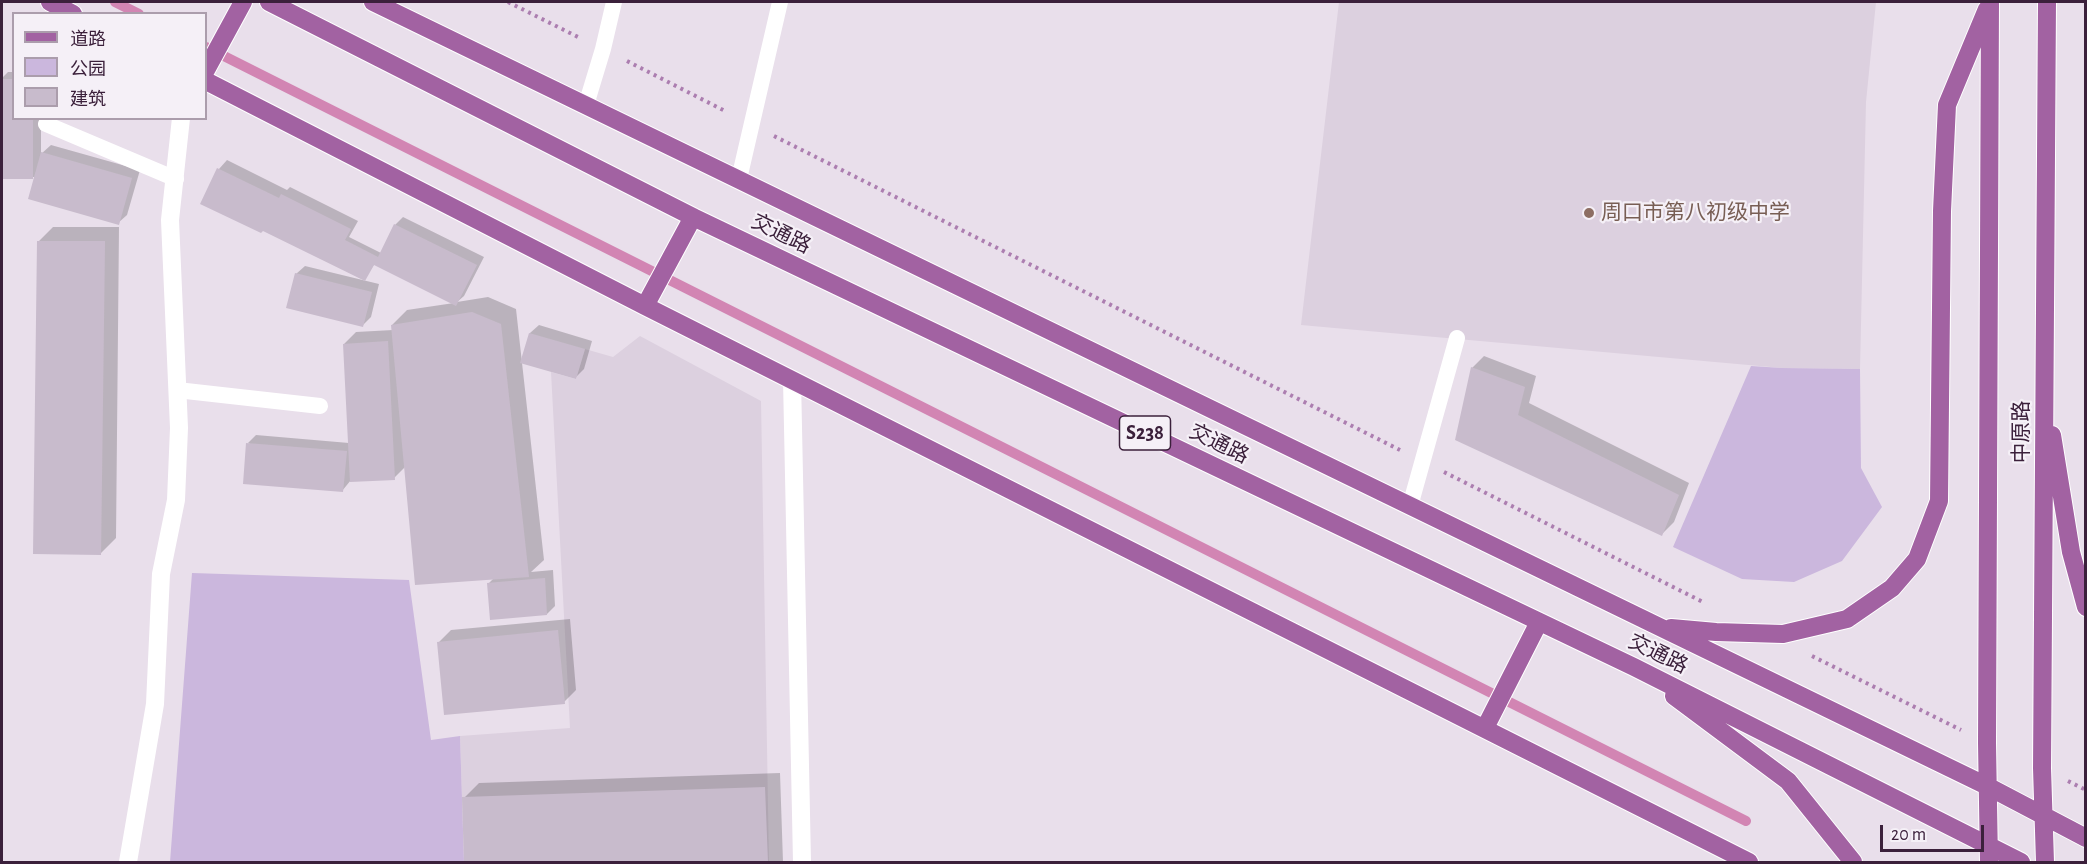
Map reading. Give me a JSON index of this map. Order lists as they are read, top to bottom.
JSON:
{
  "streets": {
    "main road": ["交通路", "中原路", "S238"]
  },
  "crossings": [
    ["交通路", "中原路"]
  ],
  "places": ["周口市第八初级中学"],
  "legend": ["道路", "公园", "建筑"],
  "scale_bar": "20 m"
}
